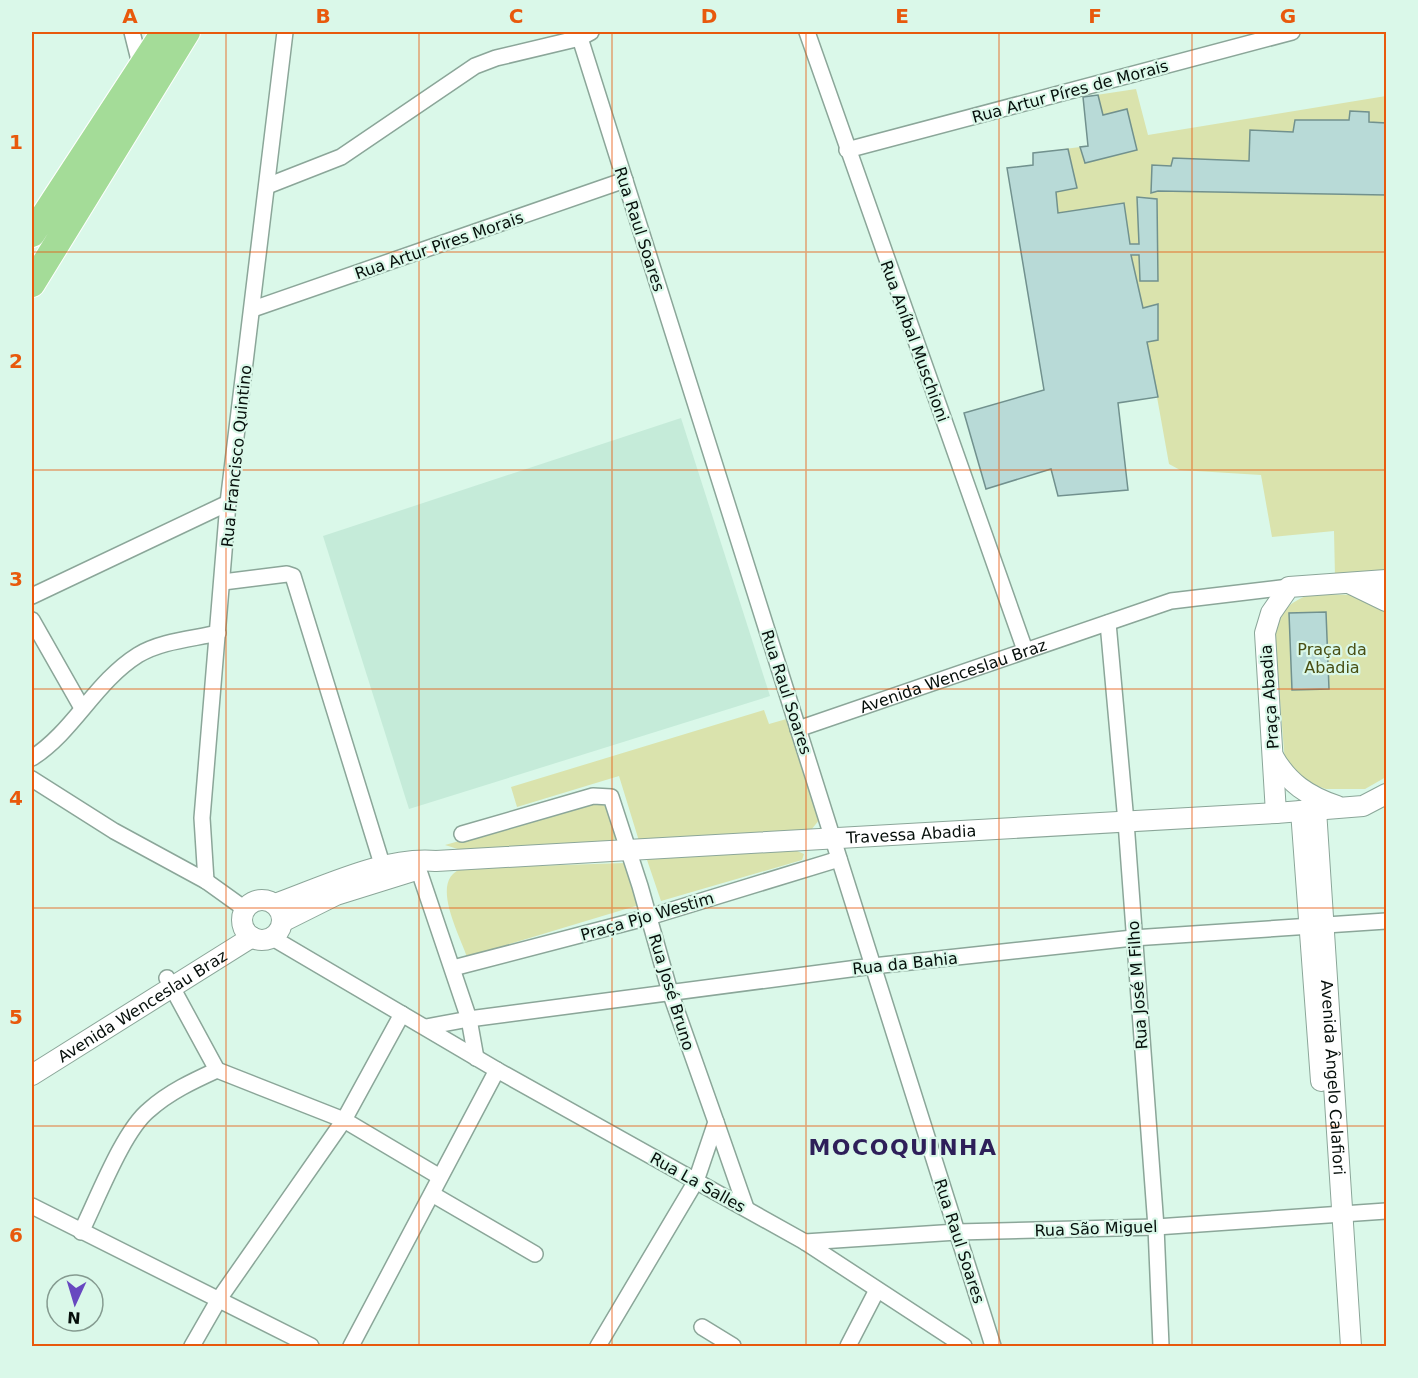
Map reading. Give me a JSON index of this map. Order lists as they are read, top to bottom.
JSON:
{
  "streets": {
    "street": [
      "Rua Artur Píres de Morais",
      "Rua Raul Soares",
      "Rua Artur Pires Morais",
      "Rua Aníbal Muschioni",
      "Rua Francisco Quintino",
      "Avenida Wenceslau Braz",
      "Praça Abadia",
      "Travessa Abadia",
      "Praça Pjo Westim",
      "Rua da Bahia",
      "Rua José M Filho",
      "Rua José Bruno",
      "Avenida Ângelo Calafiori",
      "Rua La Salles",
      "Rua São Miguel"
    ]
  },
  "crossings": [
    ["Rua Artur Píres de Morais", "Rua Aníbal Muschioni"],
    ["Rua Raul Soares", "Rua Artur Pires Morais"],
    ["Rua Raul Soares", "Avenida Wenceslau Braz"],
    ["Rua Raul Soares", "Travessa Abadia"],
    ["Rua Raul Soares", "Praça Pjo Westim"],
    ["Rua Raul Soares", "Rua da Bahia"],
    ["Rua Raul Soares", "Rua São Miguel"],
    ["Rua Artur Pires Morais", "Rua Francisco Quintino"],
    ["Rua Aníbal Muschioni", "Avenida Wenceslau Braz"],
    ["Rua Francisco Quintino", "Rua La Salles"],
    ["Avenida Wenceslau Braz", "Praça Abadia"],
    ["Avenida Wenceslau Braz", "Travessa Abadia"],
    ["Avenida Wenceslau Braz", "Rua José M Filho"],
    ["Avenida Wenceslau Braz", "Rua La Salles"],
    ["Praça Abadia", "Travessa Abadia"],
    ["Travessa Abadia", "Rua José M Filho"],
    ["Travessa Abadia", "Rua José Bruno"],
    ["Travessa Abadia", "Avenida Ângelo Calafiori"],
    ["Praça Pjo Westim", "Rua José Bruno"],
    ["Rua da Bahia", "Rua José M Filho"],
    ["Rua da Bahia", "Rua José Bruno"],
    ["Rua da Bahia", "Avenida Ângelo Calafiori"],
    ["Rua da Bahia", "Rua La Salles"],
    ["Rua José M Filho", "Rua São Miguel"],
    ["Rua José Bruno", "Rua La Salles"],
    ["Avenida Ângelo Calafiori", "Rua São Miguel"],
    ["Rua La Salles", "Rua São Miguel"]
  ],
  "districts": ["MOCOQUINHA"],
  "parks": ["Praça da Abadia"],
  "north": "bottom",
  "grid": {
    "columns": [
      "A",
      "B",
      "C",
      "D",
      "E",
      "F",
      "G"
    ],
    "rows": [
      "1",
      "2",
      "3",
      "4",
      "5",
      "6"
    ]
  }
}
